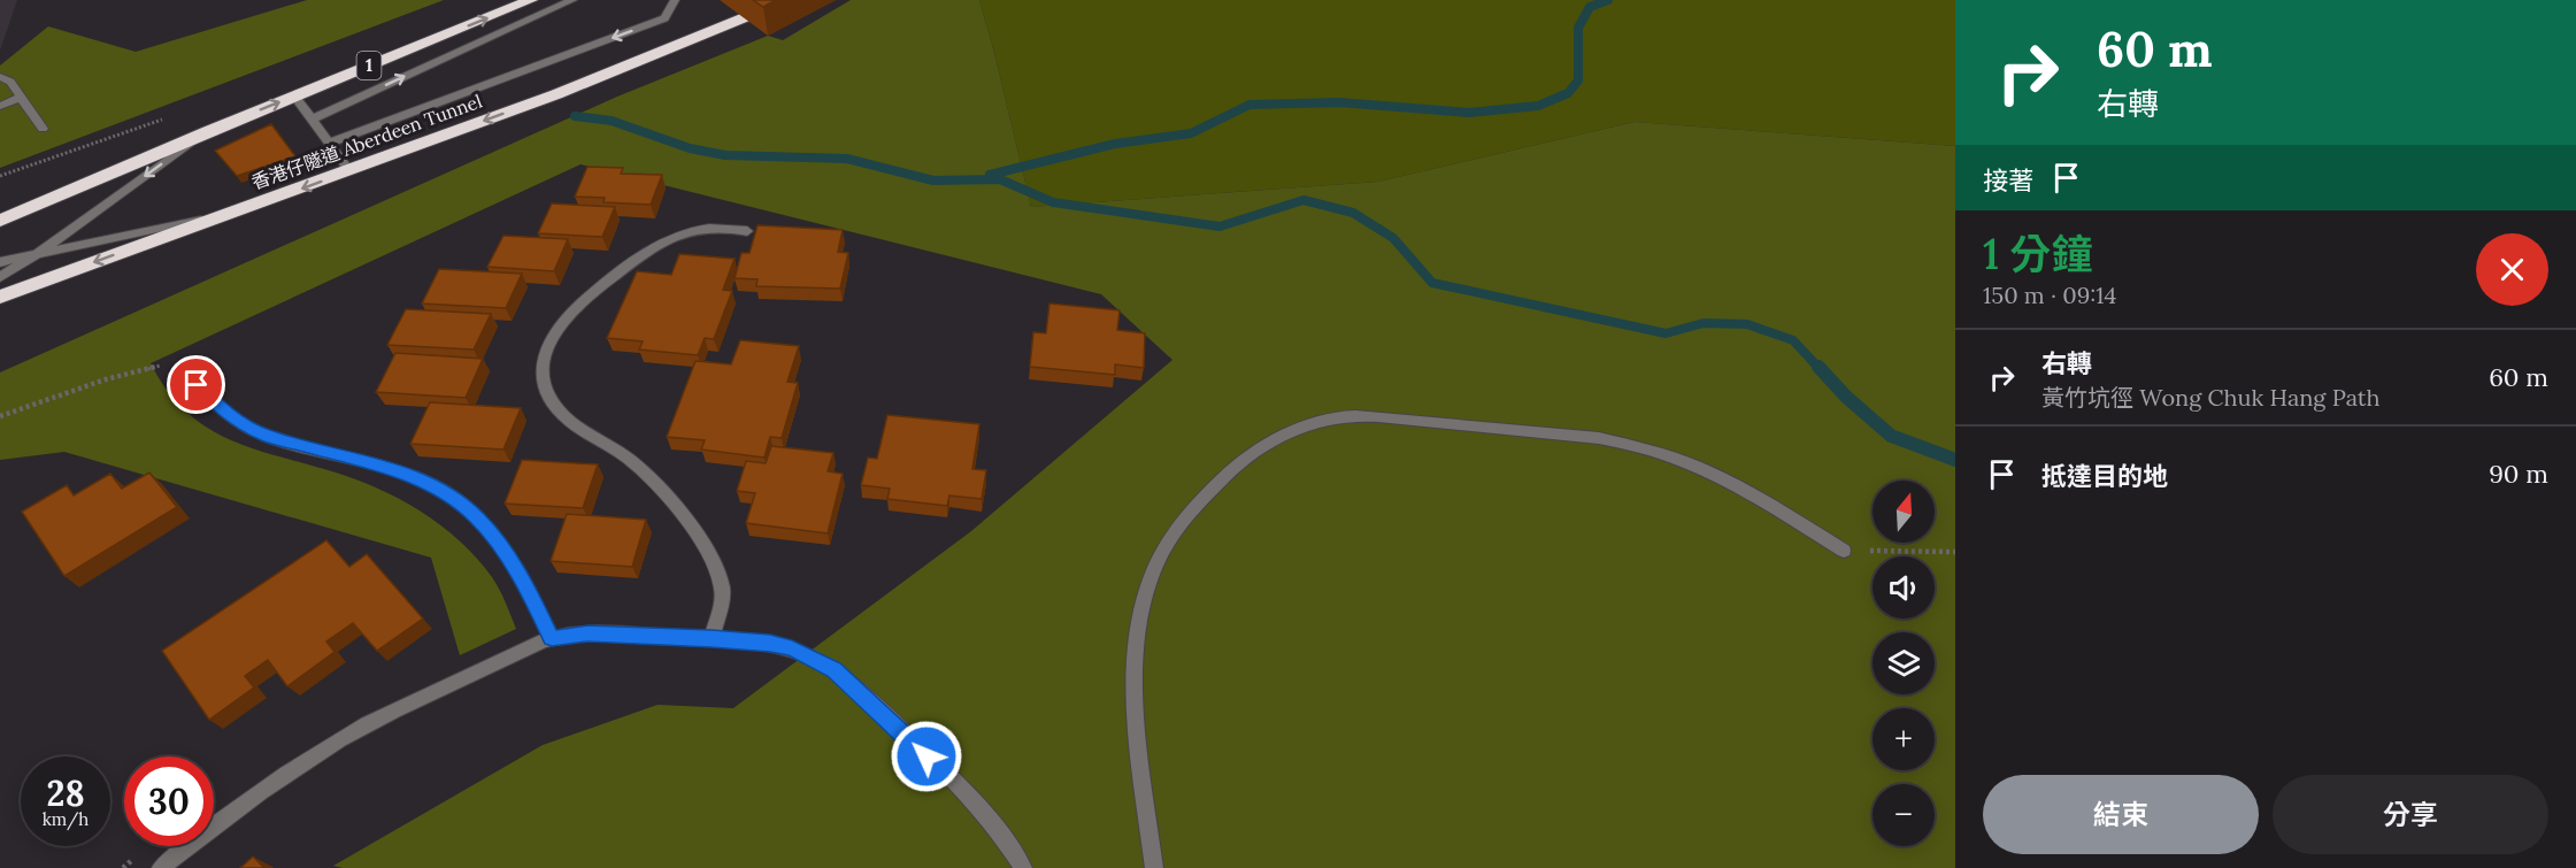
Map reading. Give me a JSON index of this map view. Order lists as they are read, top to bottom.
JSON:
{
  "streets": {
    "highway": ["1", "香港仔隧道 Aberdeen Tunnel"]
  },
  "north": "top",
  "page": {
    "turn": ["60 m", "右轉"],
    "then": "接著",
    "heading": ["1 分鐘", "150 m · 09:14"],
    "list": [
      {
        "name": "右轉",
        "note": "黃竹坑徑 Wong Chuk Hang Path",
        "value": "60 m"
      },
      {
        "name": "抵達目的地",
        "value": "90 m"
      }
    ],
    "map_buttons": ["+", "−"],
    "speed": "28 km/h",
    "limit": "30",
    "buttons": ["結束", "分享"]
  }
}
